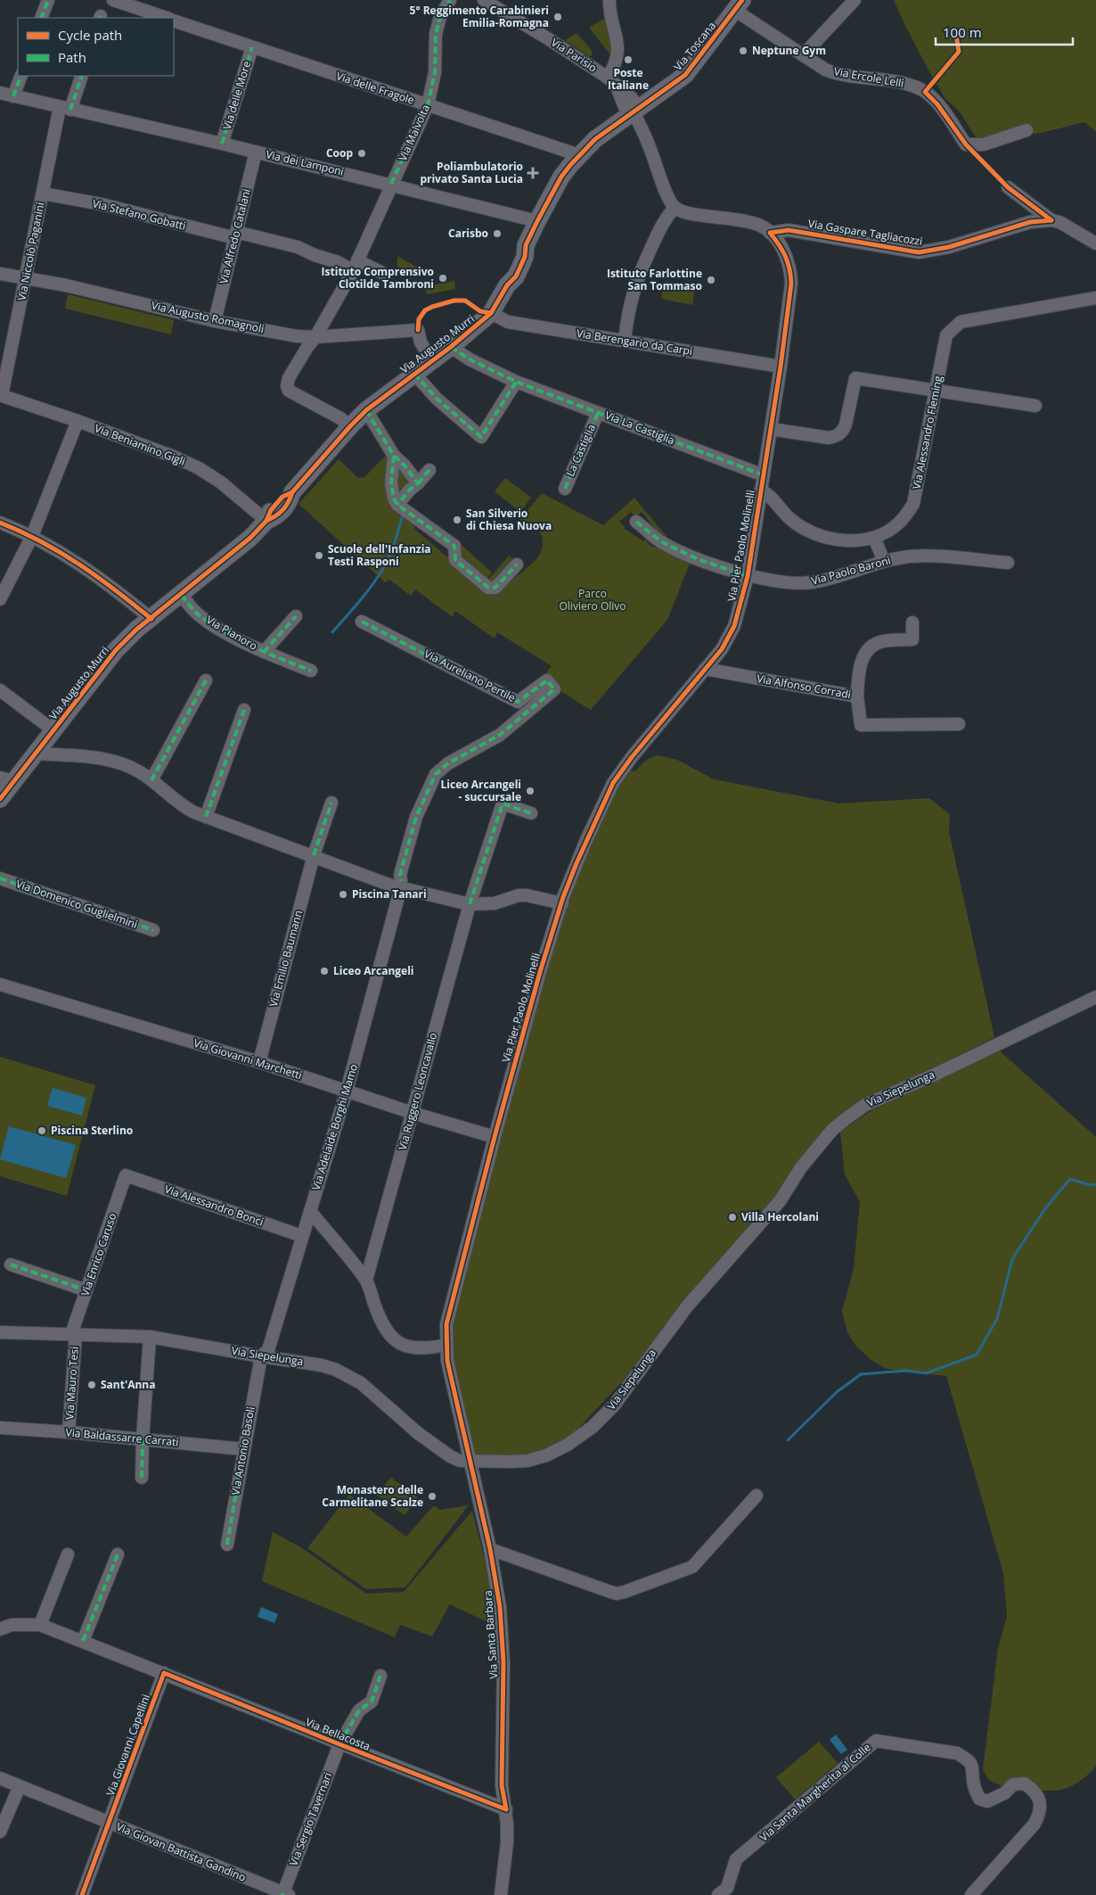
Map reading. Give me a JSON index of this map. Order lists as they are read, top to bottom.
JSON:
{
  "streets": {
    "main road": ["Via Toscana", "Via Augusto Murri"],
    "street": [
      "Via Parisio",
      "Via Ercole Lelli",
      "Via delle Fragole",
      "Via delle More",
      "Via Malvolta",
      "Via dei Lamponi",
      "Via Stefano Gobatti",
      "Via Gaspare Tagliacozzi",
      "Via Alfredo Catalani",
      "Via Niccolò Paganini",
      "Via Augusto Romagnoli",
      "Via Berengario da Carpi",
      "Via La Castiglia",
      "Via Alessandro Fleming",
      "Via Beniamino Gigli",
      "La Castiglia",
      "Via Pier Paolo Molinelli",
      "Via Paolo Baroni",
      "Via Pianoro",
      "Via Aureliano Pertile",
      "Via Alfonso Corradi",
      "Via Domenico Guglielmini",
      "Via Emilio Baumann",
      "Via Giovanni Marchetti",
      "Via Siepelunga",
      "Via Ruggero Leoncavallo",
      "Via Adelaide Borghi Mamo",
      "Via Alessandro Bonci",
      "Via Enrico Caruso",
      "Via Mauro Tesi",
      "Via Baldassarre Carrati",
      "Via Antonio Basoli",
      "Via Santa Barbara",
      "Via Bellacosta",
      "Via Giovanni Capellini",
      "Via Santa Margherita al Colle",
      "Via Sergio Tavernari",
      "Via Giovan Battista Gandino"
    ]
  },
  "crossings": [
    ["Via Toscana", "Via Parisio"],
    ["Via Toscana", "Via Ercole Lelli"],
    ["Via Toscana", "Via Augusto Murri"],
    ["Via Parisio", "Via Augusto Murri"],
    ["Via delle Fragole", "Via delle More"],
    ["Via delle Fragole", "Via Malvolta"],
    ["Via delle Fragole", "Via Augusto Murri"],
    ["Via delle More", "Via dei Lamponi"],
    ["Via Malvolta", "Via dei Lamponi"],
    ["Via Malvolta", "Via Stefano Gobatti"],
    ["Via Malvolta", "Via Augusto Romagnoli"],
    ["Via Malvolta", "Via Augusto Murri"],
    ["Via dei Lamponi", "Via Alfredo Catalani"],
    ["Via dei Lamponi", "Via Niccolò Paganini"],
    ["Via dei Lamponi", "Via Augusto Murri"],
    ["Via Stefano Gobatti", "Via Alfredo Catalani"],
    ["Via Stefano Gobatti", "Via Niccolò Paganini"],
    ["Via Gaspare Tagliacozzi", "Via Pier Paolo Molinelli"],
    ["Via Alfredo Catalani", "Via Augusto Romagnoli"],
    ["Via Niccolò Paganini", "Via Augusto Romagnoli"],
    ["Via Niccolò Paganini", "Via Beniamino Gigli"],
    ["Via Augusto Romagnoli", "Via Augusto Murri"],
    ["Via Berengario da Carpi", "Via Augusto Murri"],
    ["Via Berengario da Carpi", "Via Pier Paolo Molinelli"],
    ["Via Augusto Murri", "Via La Castiglia"],
    ["Via Augusto Murri", "Via Beniamino Gigli"],
    ["Via Augusto Murri", "Via Pianoro"],
    ["Via La Castiglia", "La Castiglia"],
    ["Via La Castiglia", "Via Pier Paolo Molinelli"],
    ["Via Alessandro Fleming", "Via Pier Paolo Molinelli"],
    ["Via Pier Paolo Molinelli", "Via Paolo Baroni"],
    ["Via Pier Paolo Molinelli", "Via Alfonso Corradi"],
    ["Via Pier Paolo Molinelli", "Via Giovanni Marchetti"],
    ["Via Pier Paolo Molinelli", "Via Siepelunga"],
    ["Via Pier Paolo Molinelli", "Via Santa Barbara"],
    ["Via Aureliano Pertile", "Via Adelaide Borghi Mamo"],
    ["Via Emilio Baumann", "Via Giovanni Marchetti"],
    ["Via Giovanni Marchetti", "Via Ruggero Leoncavallo"],
    ["Via Giovanni Marchetti", "Via Adelaide Borghi Mamo"],
    ["Via Siepelunga", "Via Adelaide Borghi Mamo"],
    ["Via Siepelunga", "Via Enrico Caruso"],
    ["Via Siepelunga", "Via Mauro Tesi"],
    ["Via Siepelunga", "Via Antonio Basoli"],
    ["Via Siepelunga", "Via Santa Barbara"],
    ["Via Adelaide Borghi Mamo", "Via Alessandro Bonci"],
    ["Via Adelaide Borghi Mamo", "Via Antonio Basoli"],
    ["Via Alessandro Bonci", "Via Enrico Caruso"],
    ["Via Enrico Caruso", "Via Mauro Tesi"],
    ["Via Mauro Tesi", "Via Baldassarre Carrati"],
    ["Via Baldassarre Carrati", "Via Antonio Basoli"],
    ["Via Santa Barbara", "Via Bellacosta"],
    ["Via Bellacosta", "Via Giovanni Capellini"],
    ["Via Bellacosta", "Via Sergio Tavernari"],
    ["Via Giovanni Capellini", "Via Giovan Battista Gandino"],
    ["Via Sergio Tavernari", "Via Giovan Battista Gandino"]
  ],
  "parks": ["Parco Oliviero Olivo"],
  "places": {
    "other": [
      "5° Reggimento Carabinieri Emilia-Romagna",
      "Neptune Gym",
      "Poste Italiane",
      "Coop",
      "Carisbo",
      "Istituto Comprensivo Clotilde Tambroni",
      "Istituto Farlottine San Tommaso",
      "San Silverio di Chiesa Nuova",
      "Scuole dell'Infanzia Testi Rasponi",
      "Liceo Arcangeli - succursale",
      "Piscina Tanari",
      "Liceo Arcangeli",
      "Piscina Sterlino",
      "Villa Hercolani",
      "Sant'Anna",
      "Monastero delle Carmelitane Scalze"
    ],
    "health": ["Poliambulatorio privato Santa Lucia"]
  },
  "legend": ["Cycle path", "Path"],
  "scale_bar": "100 m"
}
